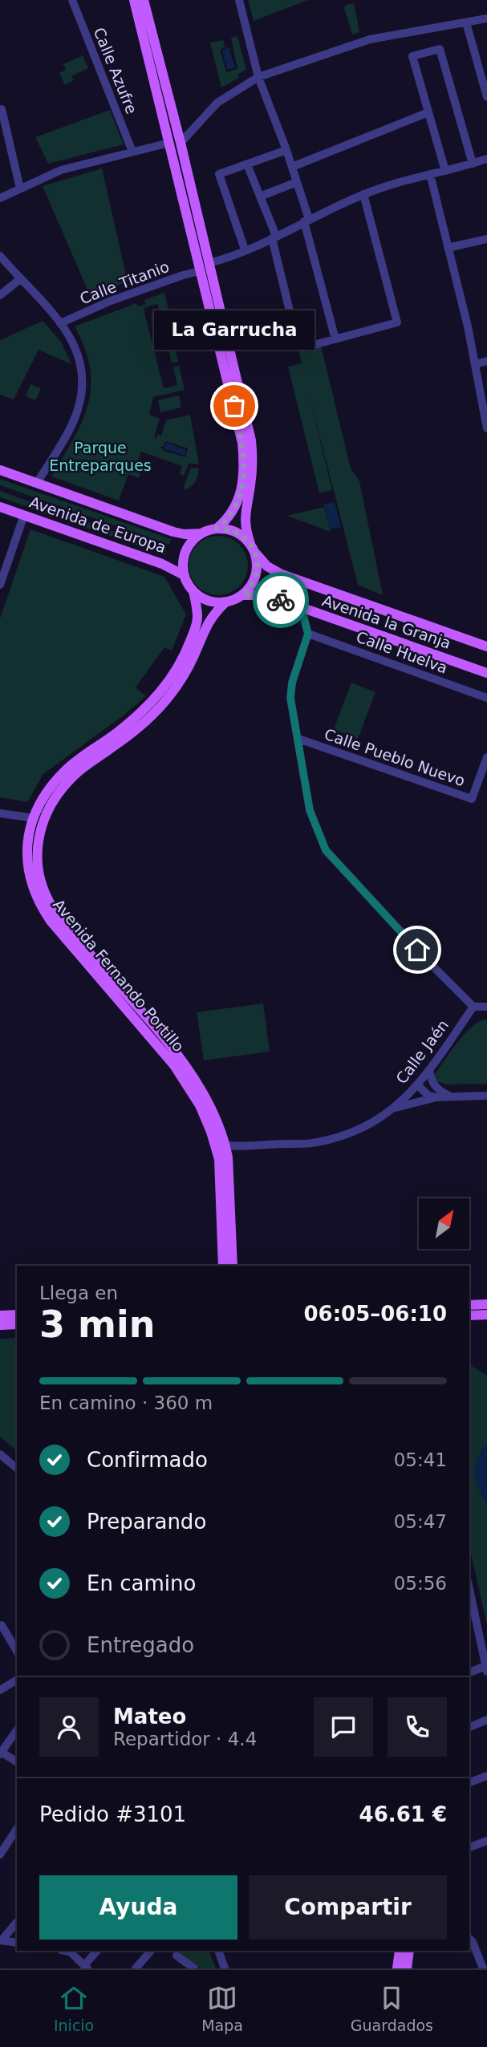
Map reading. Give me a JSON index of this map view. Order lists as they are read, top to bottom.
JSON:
{
  "streets": {
    "main road": ["Avenida de Europa", "Avenida la Granja", "Avenida Fernando Portillo"],
    "street": [
      "Calle Azufre",
      "Calle Titanio",
      "Calle Huelva",
      "Calle Pueblo Nuevo",
      "Calle Jaén"
    ]
  },
  "crossings": [
    ["Avenida de Europa", "Avenida la Granja"],
    ["Avenida de Europa", "Avenida Fernando Portillo"],
    ["Avenida la Granja", "Avenida Fernando Portillo"],
    ["Avenida Fernando Portillo", "Calle Jaén"]
  ],
  "parks": ["Parque Entreparques"],
  "places": ["La Garrucha"],
  "north": "top right",
  "page": {
    "bubble": "La Garrucha",
    "heading": ["3 min", "Llega en", "06:05–06:10"],
    "panel": [
      "Mateo",
      "Repartidor · 4.4",
      "Pedido #3101",
      "46.61 €"
    ],
    "bar": "En camino · 360 m",
    "list": [
      ["Confirmado", "05:41"],
      ["Preparando", "05:47"],
      ["En camino", "05:56"],
      "Entregado"
    ],
    "buttons": ["Ayuda", "Compartir"],
    "tabs": ["Inicio", "Mapa", "Guardados"]
  }
}
